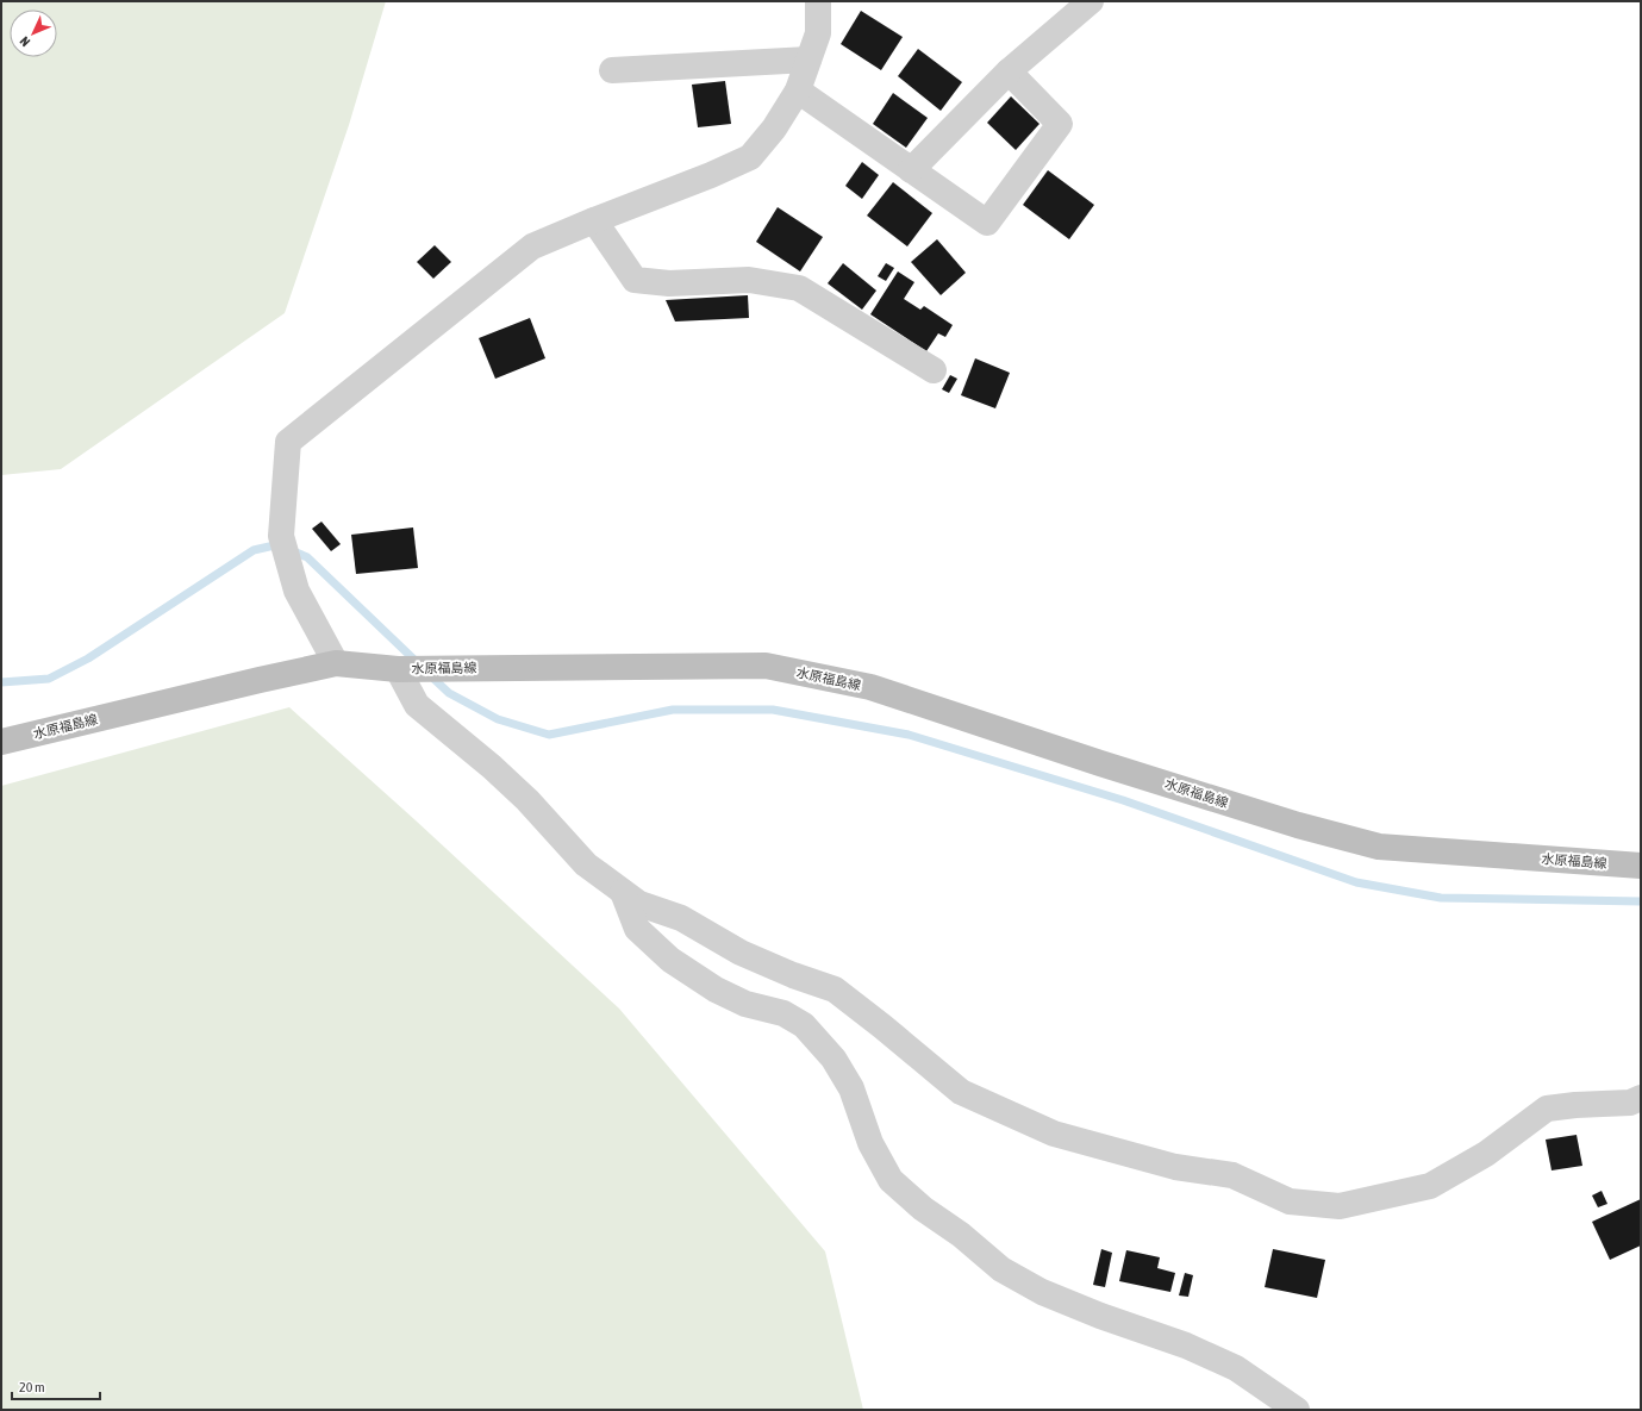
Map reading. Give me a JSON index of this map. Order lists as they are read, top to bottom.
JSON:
{
  "streets": {
    "main road": ["水原福島線"]
  },
  "scale_bar": "20 m",
  "north": "bottom left"
}
